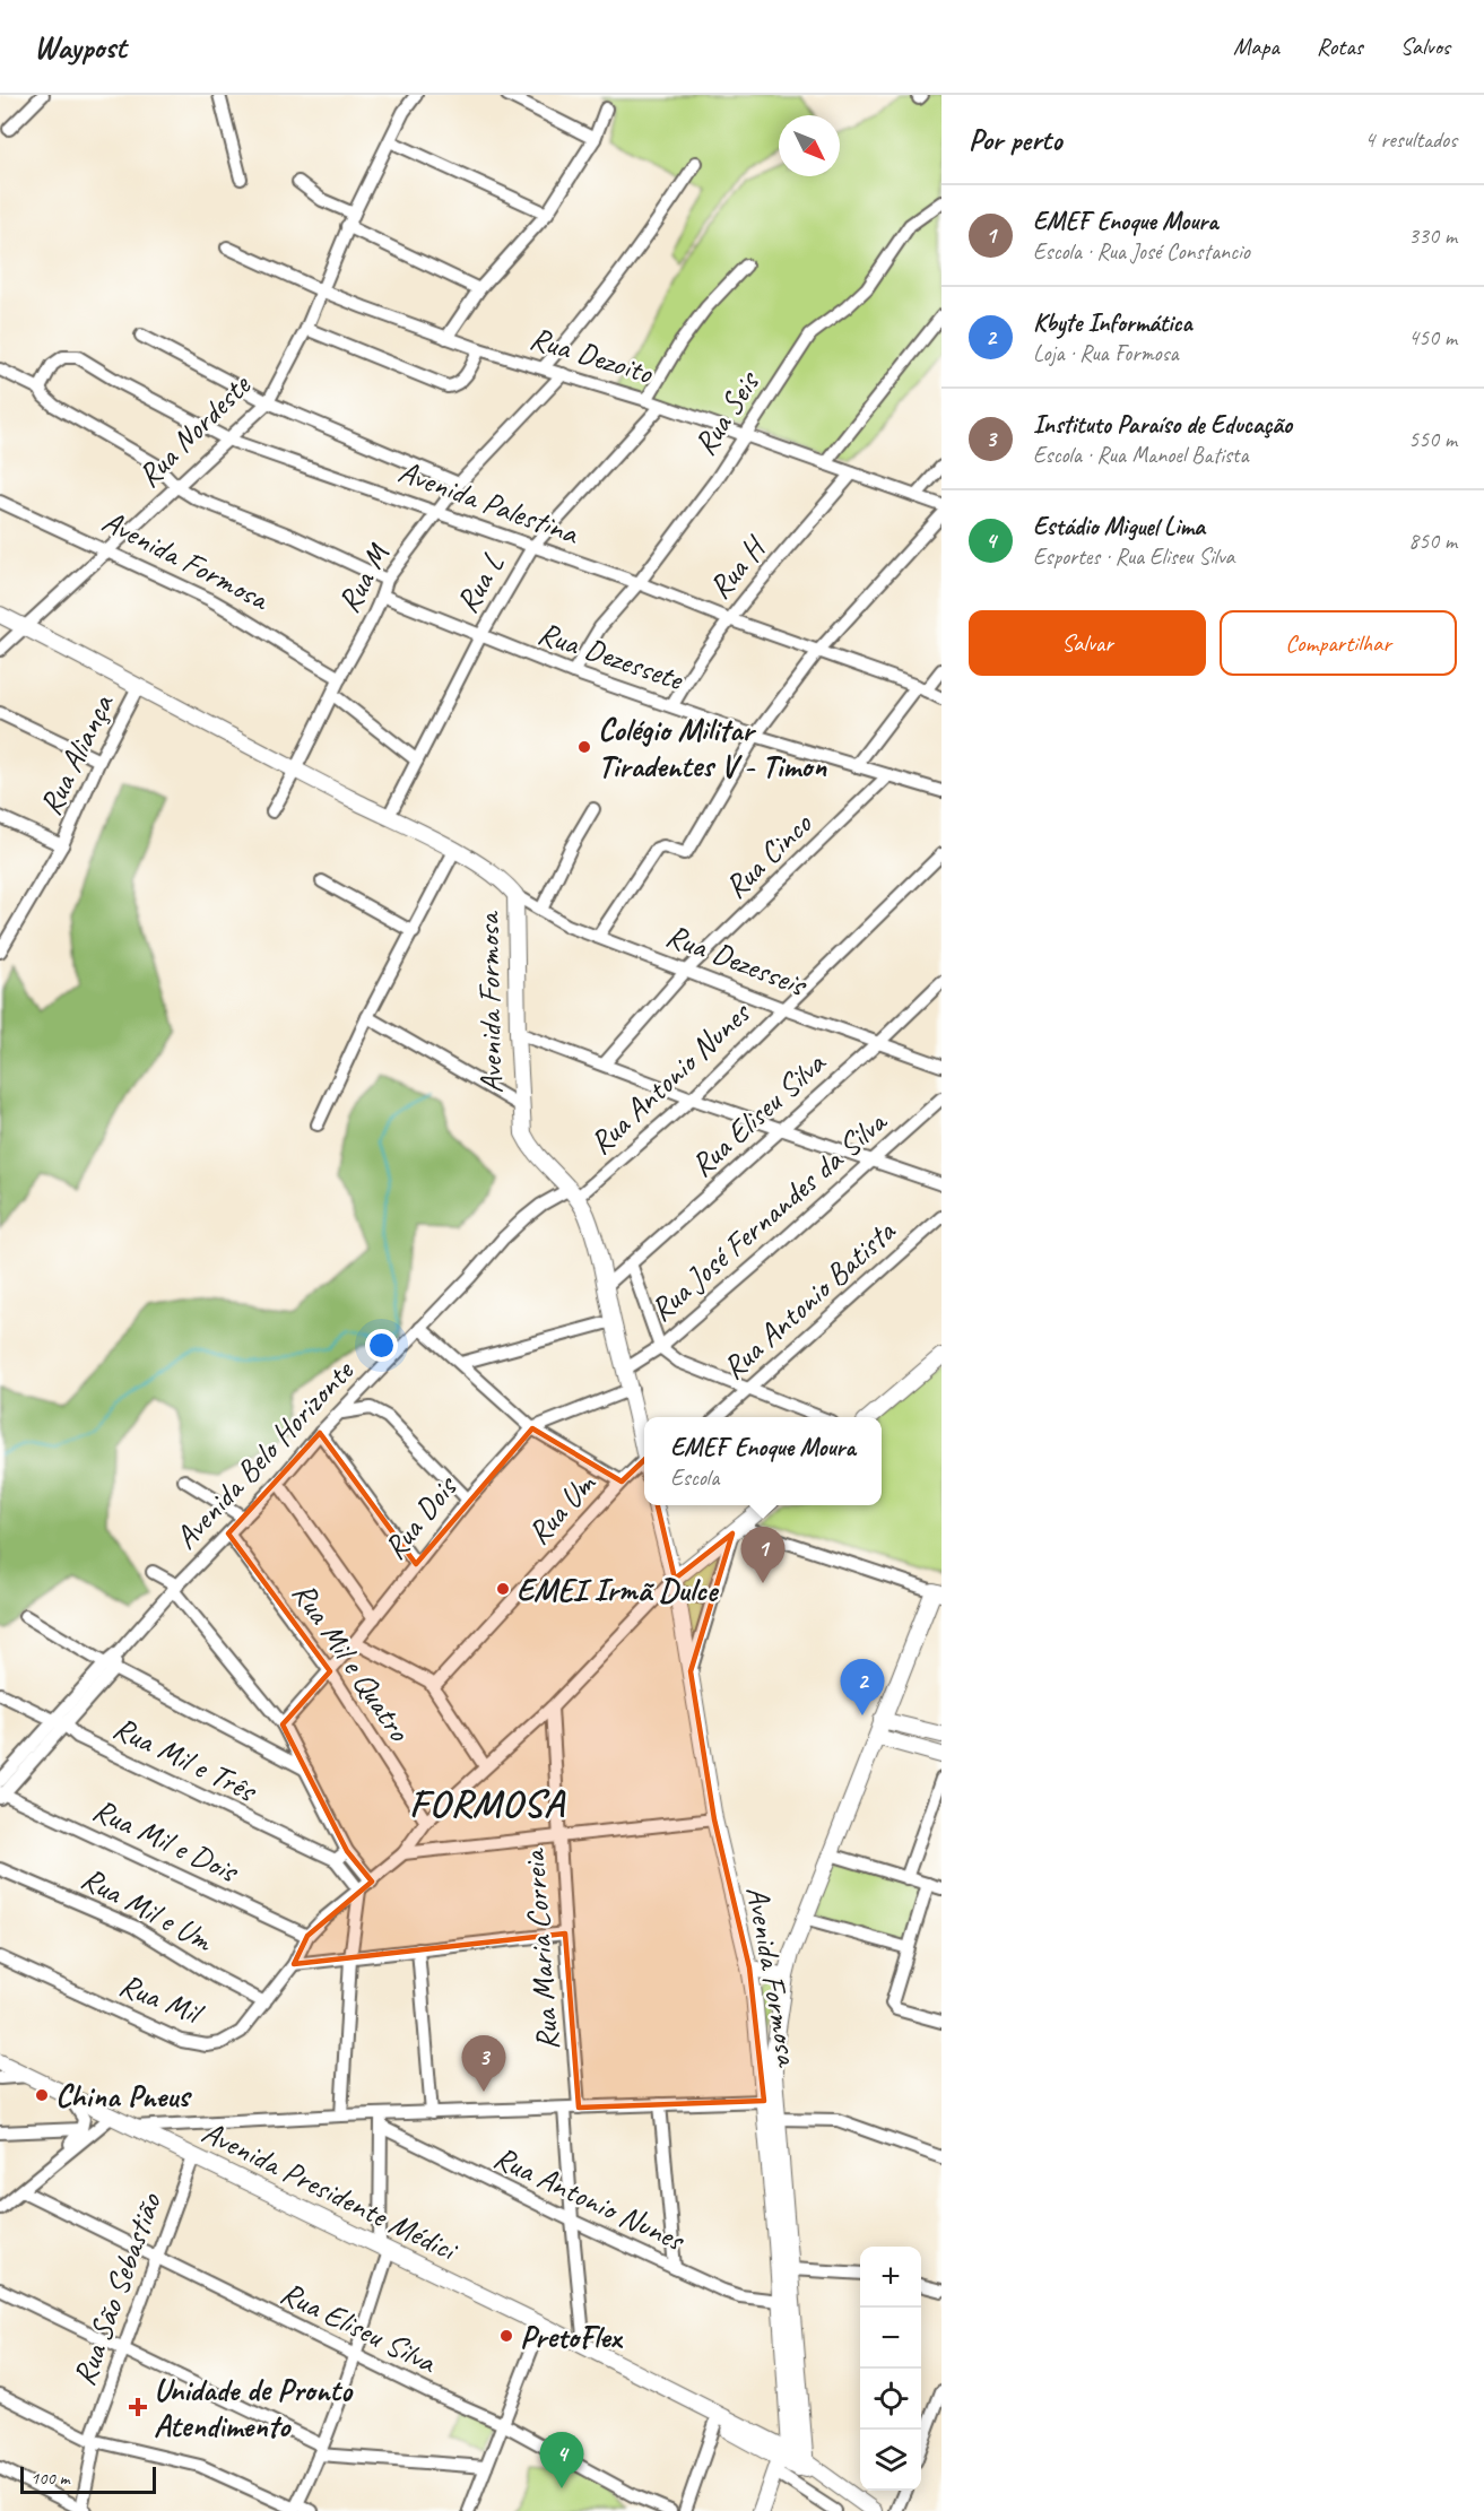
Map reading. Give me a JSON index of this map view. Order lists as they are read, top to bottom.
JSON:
{
  "streets": {
    "main road": ["Avenida Formosa", "Avenida Presidente Médici"],
    "street": [
      "Rua Dezoito",
      "Rua Seis",
      "Rua Nordeste",
      "Avenida Palestina",
      "Rua H",
      "Rua M",
      "Rua L",
      "Rua Dezessete",
      "Rua Aliança",
      "Rua Cinco",
      "Rua Dezesseis",
      "Rua Antonio Nunes",
      "Rua Eliseu Silva",
      "Rua José Fernandes da Silva",
      "Rua Antonio Batista",
      "Avenida Belo Horizonte",
      "Rua Um",
      "Rua Dois",
      "Rua Mil e Quatro",
      "Rua Mil e Três",
      "Rua Mil e Dois",
      "Rua Mil e Um",
      "Rua Maria Correia",
      "Rua Mil",
      "Rua São Sebastião"
    ]
  },
  "crossings": [
    ["Rua Dezoito", "Rua Seis"],
    ["Rua Dezoito", "Rua Nordeste"],
    ["Rua Dezoito", "Rua H"],
    ["Rua Dezoito", "Rua M"],
    ["Rua Dezoito", "Rua L"],
    ["Rua Seis", "Avenida Palestina"],
    ["Rua Seis", "Rua Dezessete"],
    ["Rua Nordeste", "Avenida Palestina"],
    ["Rua Nordeste", "Avenida Formosa"],
    ["Avenida Palestina", "Rua H"],
    ["Avenida Palestina", "Rua M"],
    ["Avenida Palestina", "Rua L"],
    ["Avenida Formosa", "Rua M"],
    ["Avenida Formosa", "Rua L"],
    ["Avenida Formosa", "Rua Aliança"],
    ["Avenida Formosa", "Rua Dezesseis"],
    ["Avenida Formosa", "Rua Antonio Nunes"],
    ["Avenida Formosa", "Rua Eliseu Silva"],
    ["Avenida Formosa", "Rua José Fernandes da Silva"],
    ["Avenida Formosa", "Avenida Belo Horizonte"],
    ["Avenida Formosa", "Rua Dois"],
    ["Avenida Formosa", "Rua Mil"],
    ["Avenida Formosa", "Avenida Presidente Médici"],
    ["Rua H", "Rua Dezessete"],
    ["Rua M", "Rua Dezessete"],
    ["Rua L", "Rua Dezessete"],
    ["Rua Dezessete", "Rua Cinco"],
    ["Rua Cinco", "Rua Dezesseis"],
    ["Rua Dezesseis", "Rua Antonio Nunes"],
    ["Rua Dezesseis", "Rua Eliseu Silva"],
    ["Rua Antonio Nunes", "Avenida Belo Horizonte"],
    ["Rua Eliseu Silva", "Rua São Sebastião"],
    ["Avenida Belo Horizonte", "Rua Mil e Quatro"],
    ["Avenida Belo Horizonte", "Rua Mil e Três"],
    ["Avenida Belo Horizonte", "Rua Mil e Dois"],
    ["Rua Dois", "Rua Mil e Quatro"],
    ["Rua Dois", "Rua Mil e Três"],
    ["Rua Mil e Quatro", "Rua Mil"],
    ["Rua Mil e Três", "Rua Mil"],
    ["Rua Mil e Dois", "Rua Mil"],
    ["Rua Mil e Um", "Rua Mil"],
    ["Rua Maria Correia", "Rua Mil"],
    ["Avenida Presidente Médici", "Rua São Sebastião"]
  ],
  "districts": ["FORMOSA"],
  "places": {
    "other": [
      "Colégio Militar Tiradentes V - Timon",
      "EMEI Irmã Dulce",
      "China Pneus",
      "PretoFlex"
    ],
    "health": ["Unidade de Pronto Atendimento"]
  },
  "scale_bar": "100 m",
  "north": "bottom right",
  "page": {
    "header": "Waypost",
    "nav": ["Mapa", "Rotas", "Salvos"],
    "heading": ["Por perto", "4 resultados"],
    "list": [
      {
        "mark": "1",
        "name": "EMEF Enoque Moura",
        "note": "Escola · Rua José Constancio",
        "value": "330 m"
      },
      {
        "mark": "2",
        "name": "Kbyte Informática",
        "note": "Loja · Rua Formosa",
        "value": "450 m"
      },
      {
        "mark": "3",
        "name": "Instituto Paraíso de Educação",
        "note": "Escola · Rua Manoel Batista",
        "value": "550 m"
      },
      {
        "mark": "4",
        "name": "Estádio Miguel Lima",
        "note": "Esportes · Rua Eliseu Silva",
        "value": "850 m"
      }
    ],
    "buttons": ["Salvar", "Compartilhar"],
    "popup": ["EMEF Enoque Moura", "Escola"],
    "pins": [
      "1",
      "2",
      "3",
      "4"
    ],
    "map_buttons": ["+", "−"],
    "scale": "100 m"
  }
}
